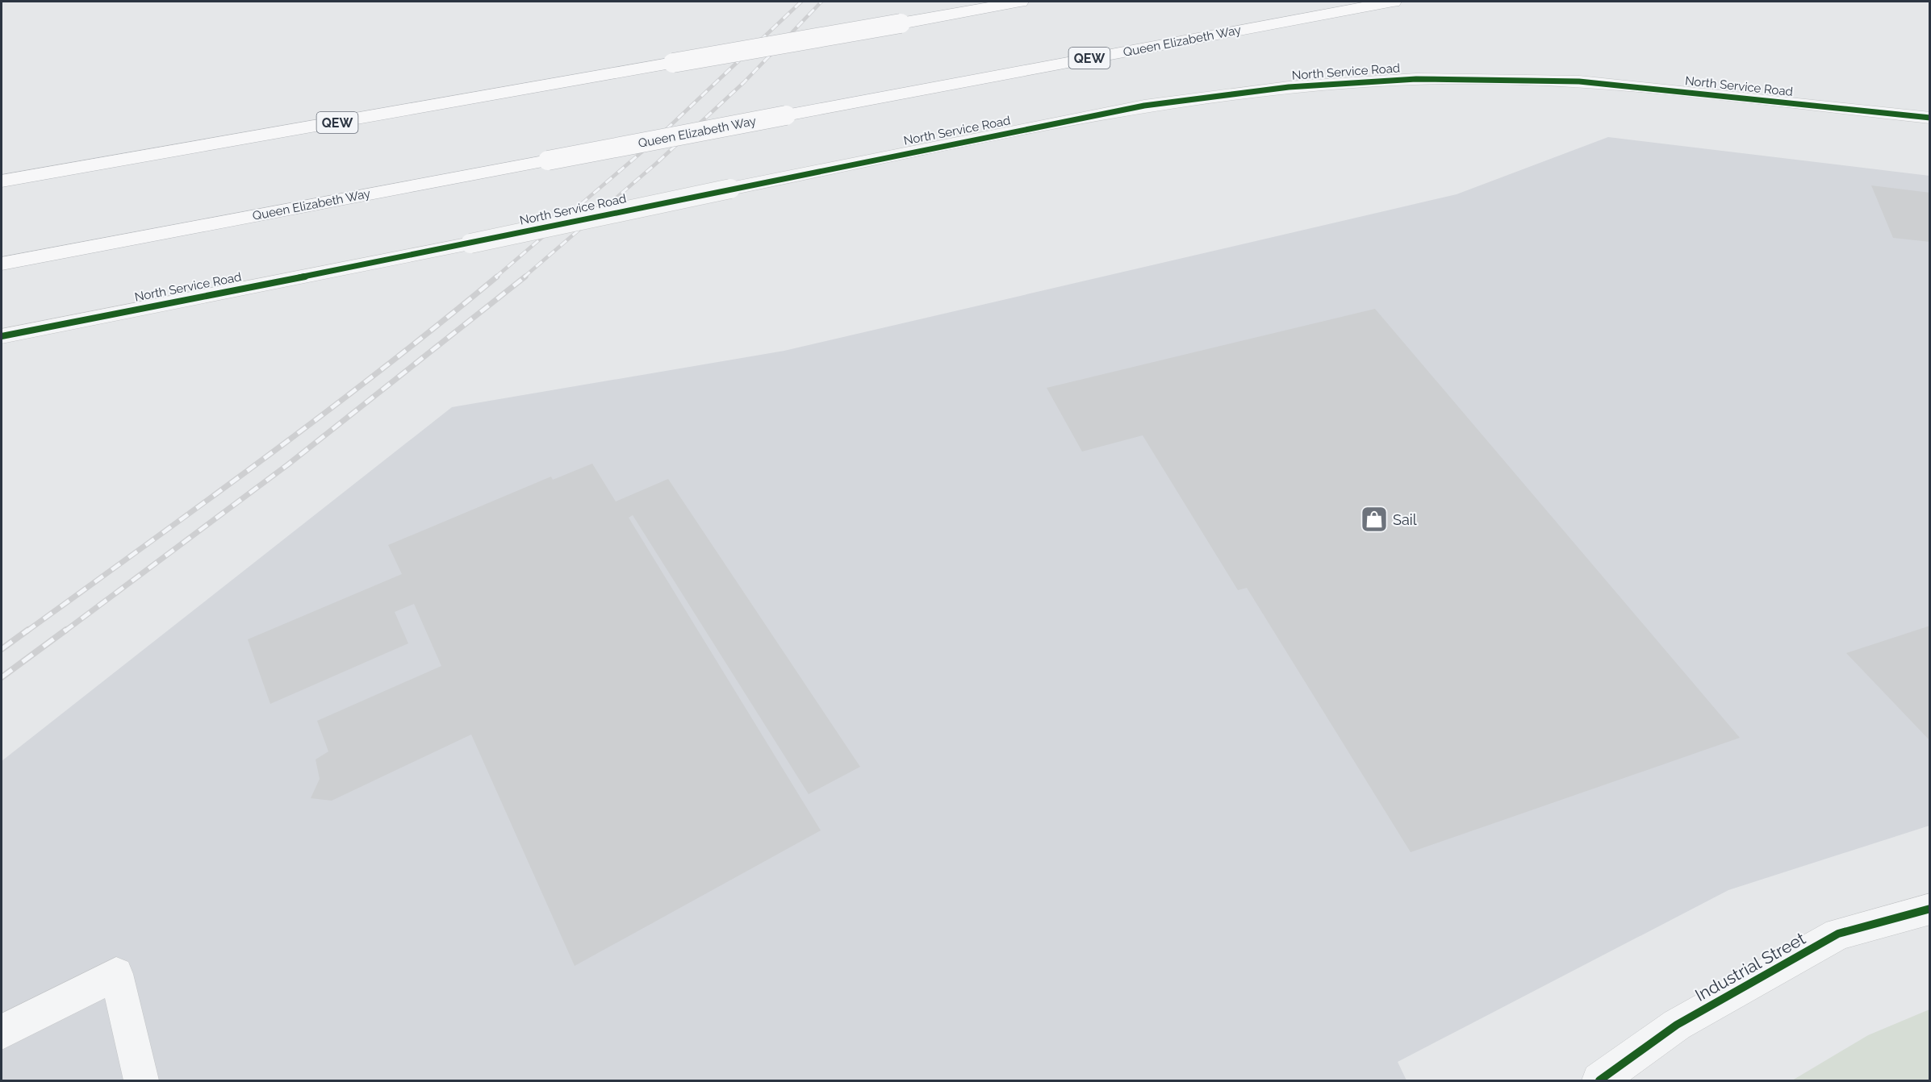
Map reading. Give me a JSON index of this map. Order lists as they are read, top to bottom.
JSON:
{
  "streets": {
    "highway": ["Queen Elizabeth Way", "QEW"],
    "street": ["North Service Road", "Industrial Street"]
  },
  "places": {
    "shop": ["Sail"]
  }
}
